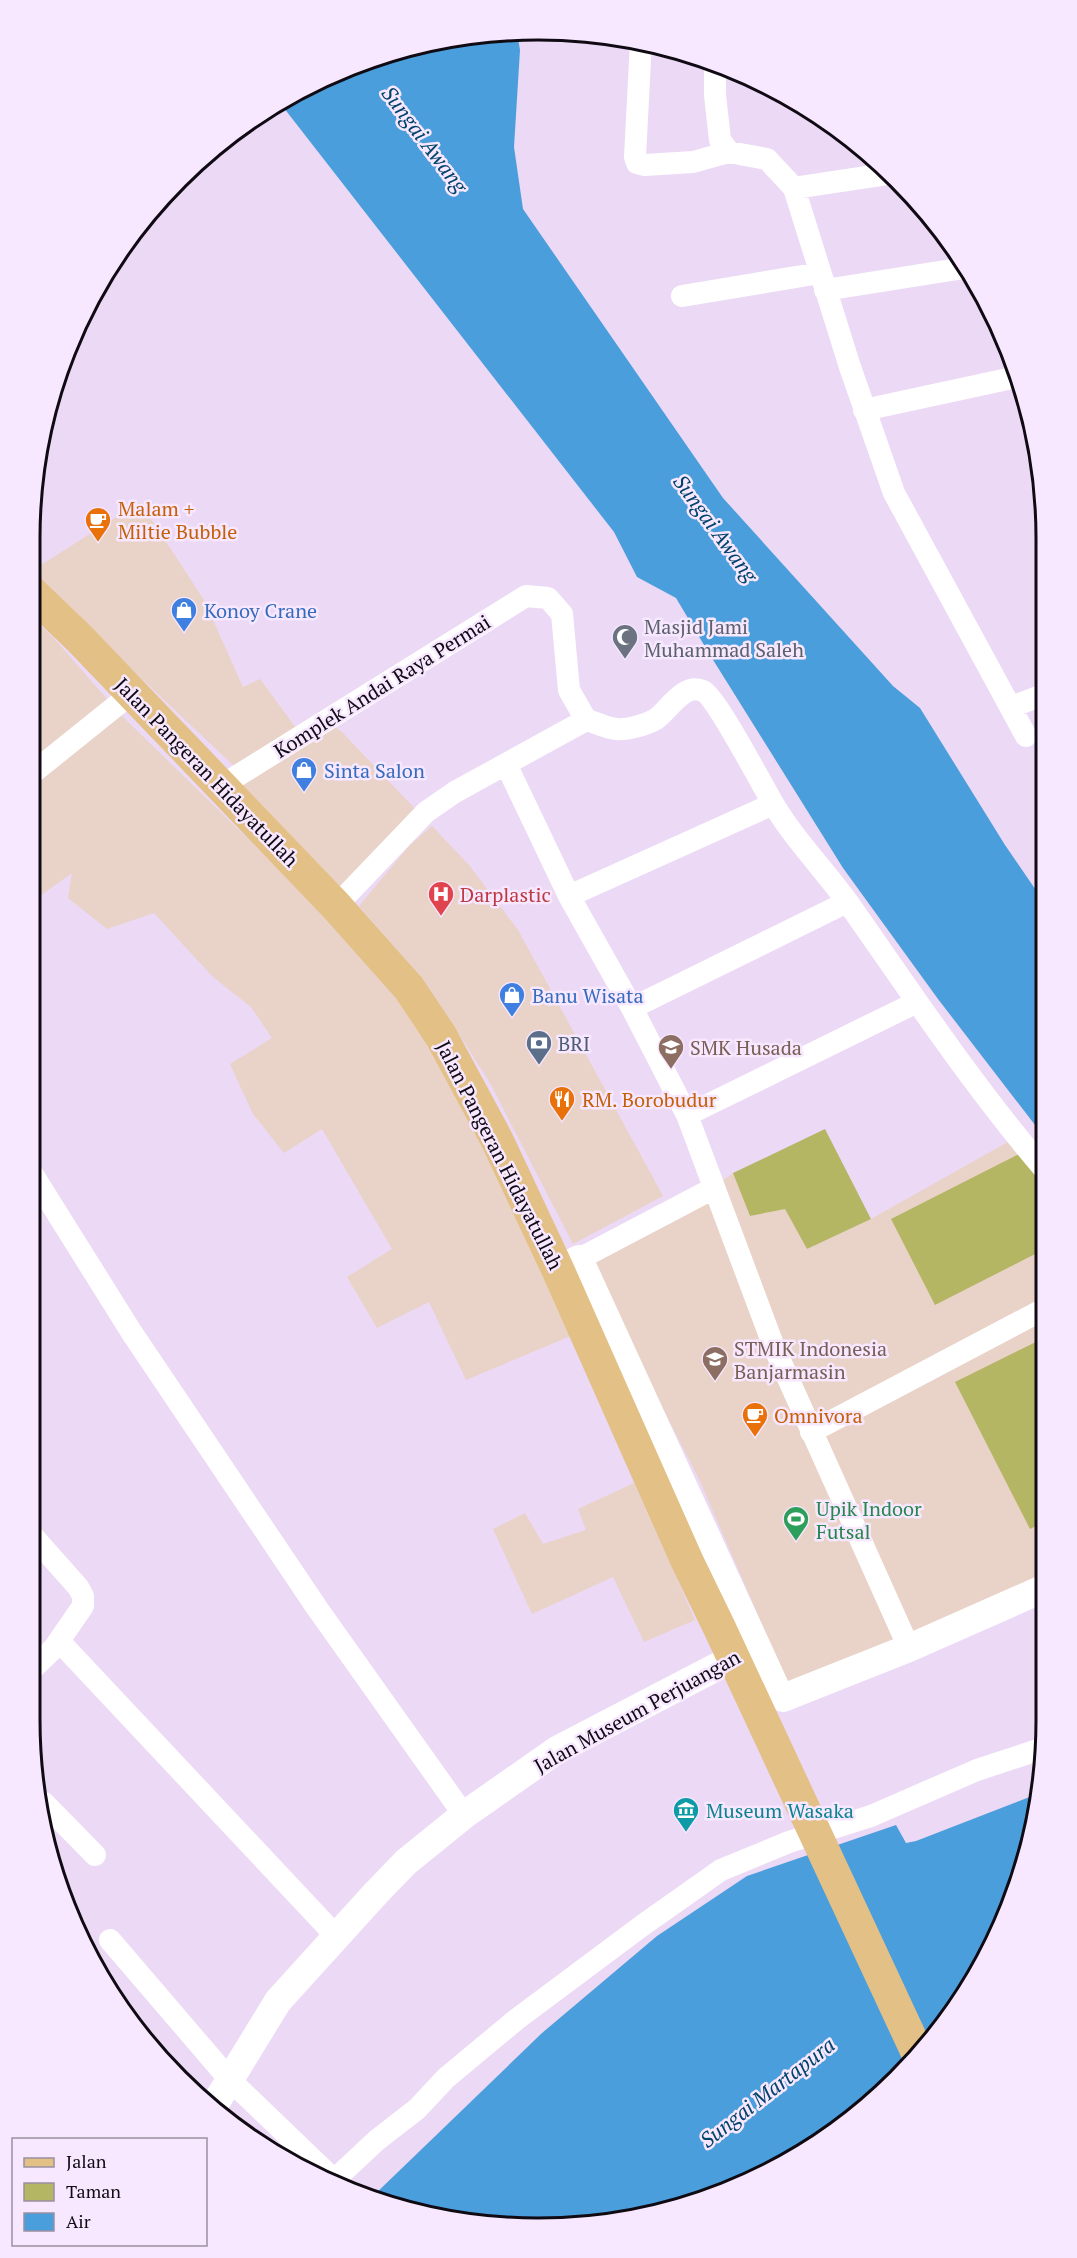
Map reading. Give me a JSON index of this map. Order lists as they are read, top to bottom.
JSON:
{
  "streets": {
    "main road": ["Jalan Pangeran Hidayatullah"],
    "street": ["Komplek Andai Raya Permai", "Jalan Museum Perjuangan"]
  },
  "crossings": [
    ["Komplek Andai Raya Permai", "Jalan Pangeran Hidayatullah"],
    ["Jalan Pangeran Hidayatullah", "Jalan Museum Perjuangan"]
  ],
  "water": ["Sungai Awang", "Sungai Martapura"],
  "places": {
    "cafe": ["Malam + Miltie Bubble", "Omnivora"],
    "shop": ["Konoy Crane", "Sinta Salon", "Banu Wisata"],
    "mosque": ["Masjid Jami Muhammad Saleh"],
    "hospital": ["Darplastic"],
    "bank": ["BRI"],
    "school or university": ["SMK Husada", "STMIK Indonesia Banjarmasin"],
    "restaurant": ["RM. Borobudur"],
    "sports": ["Upik Indoor Futsal"],
    "museum": ["Museum Wasaka"]
  },
  "legend": ["Jalan", "Taman", "Air"]
}
